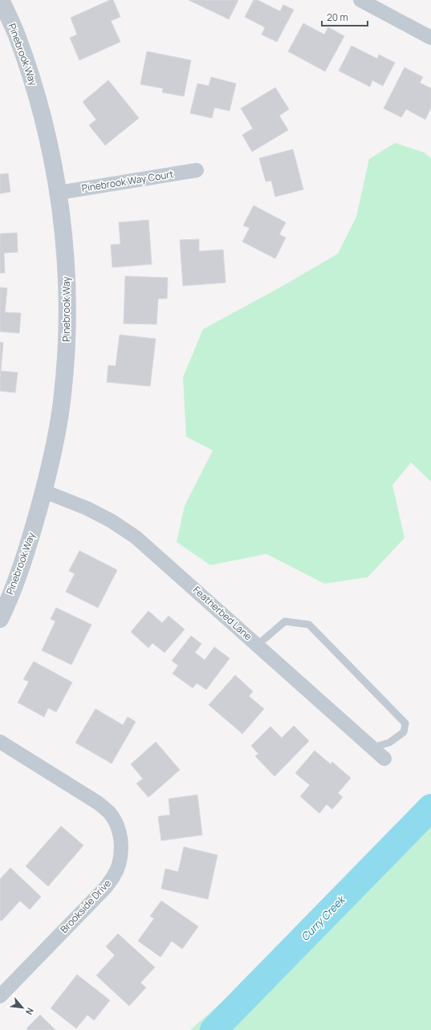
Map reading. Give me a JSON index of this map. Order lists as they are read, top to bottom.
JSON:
{
  "streets": {
    "street": [
      "Pinebrook Way",
      "Pinebrook Way Court",
      "Featherbed Lane",
      "Brookside Drive"
    ]
  },
  "crossings": [
    ["Pinebrook Way", "Pinebrook Way Court"],
    ["Pinebrook Way", "Featherbed Lane"]
  ],
  "water": ["Curry Creek"],
  "scale_bar": "20 m",
  "north": "bottom right"
}
